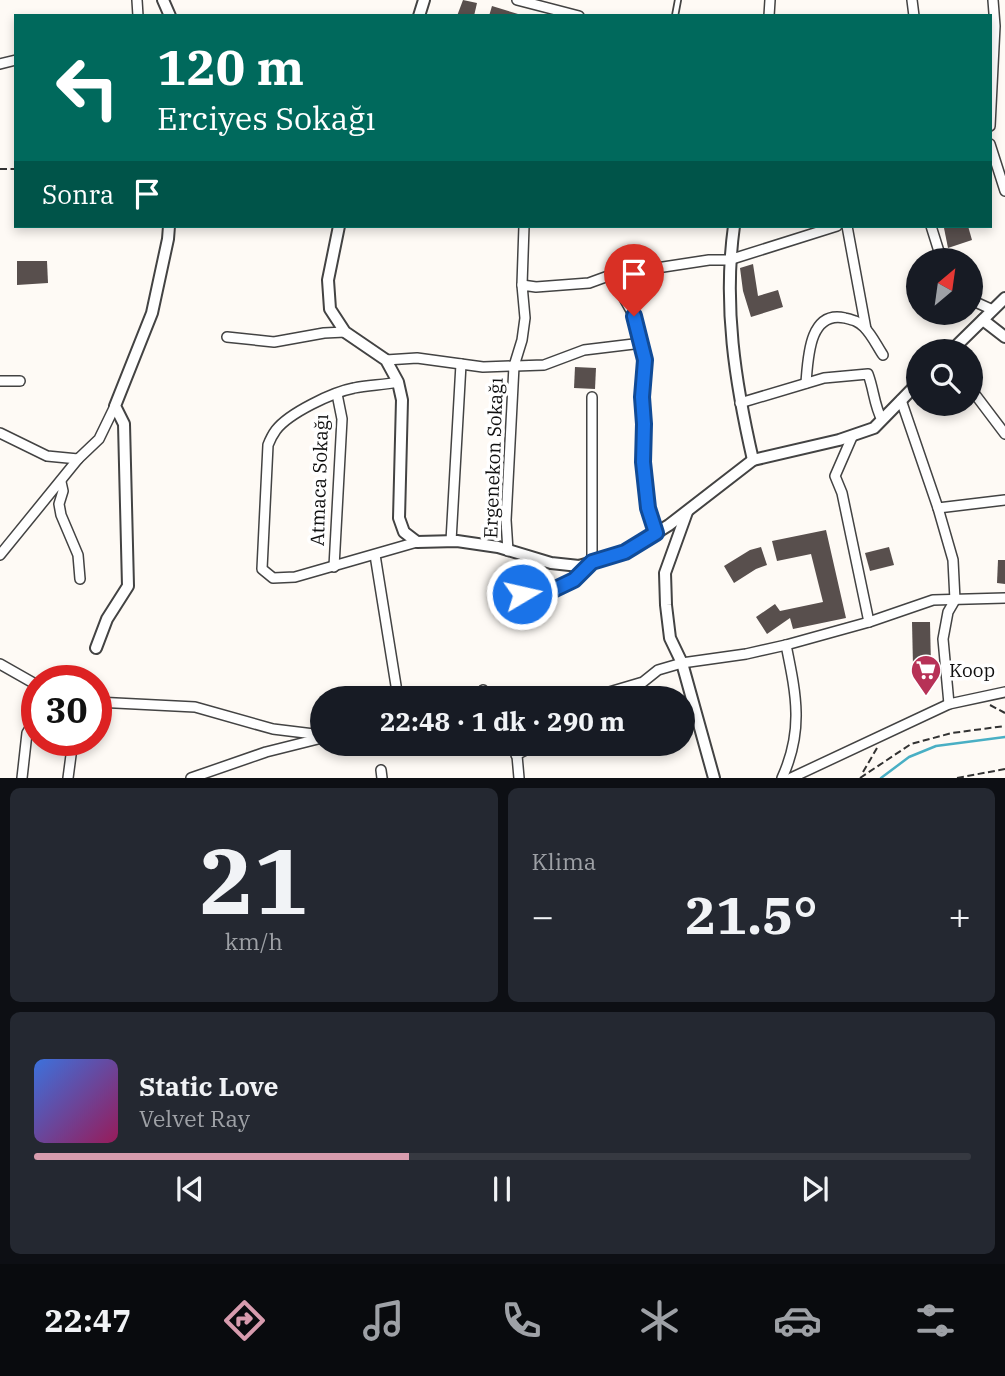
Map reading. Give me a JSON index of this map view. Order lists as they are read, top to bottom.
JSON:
{
  "streets": {
    "street": ["Ergenekon Sokağı", "Atmaca Sokağı"]
  },
  "places": {
    "supermarket": ["Koop"]
  },
  "north": "top right",
  "page": {
    "turn": ["120 m", "Erciyes Sokağı"],
    "then": "Sonra",
    "limit": "30",
    "trip": "22:48 · 1 dk · 290 m",
    "tile": [
      ["21", "km/h"],
      "Klima"
    ],
    "heat": ["−", "21.5°", "+"],
    "song": ["Static Love", "Velvet Ray"],
    "tabs": "22:47"
  }
}
